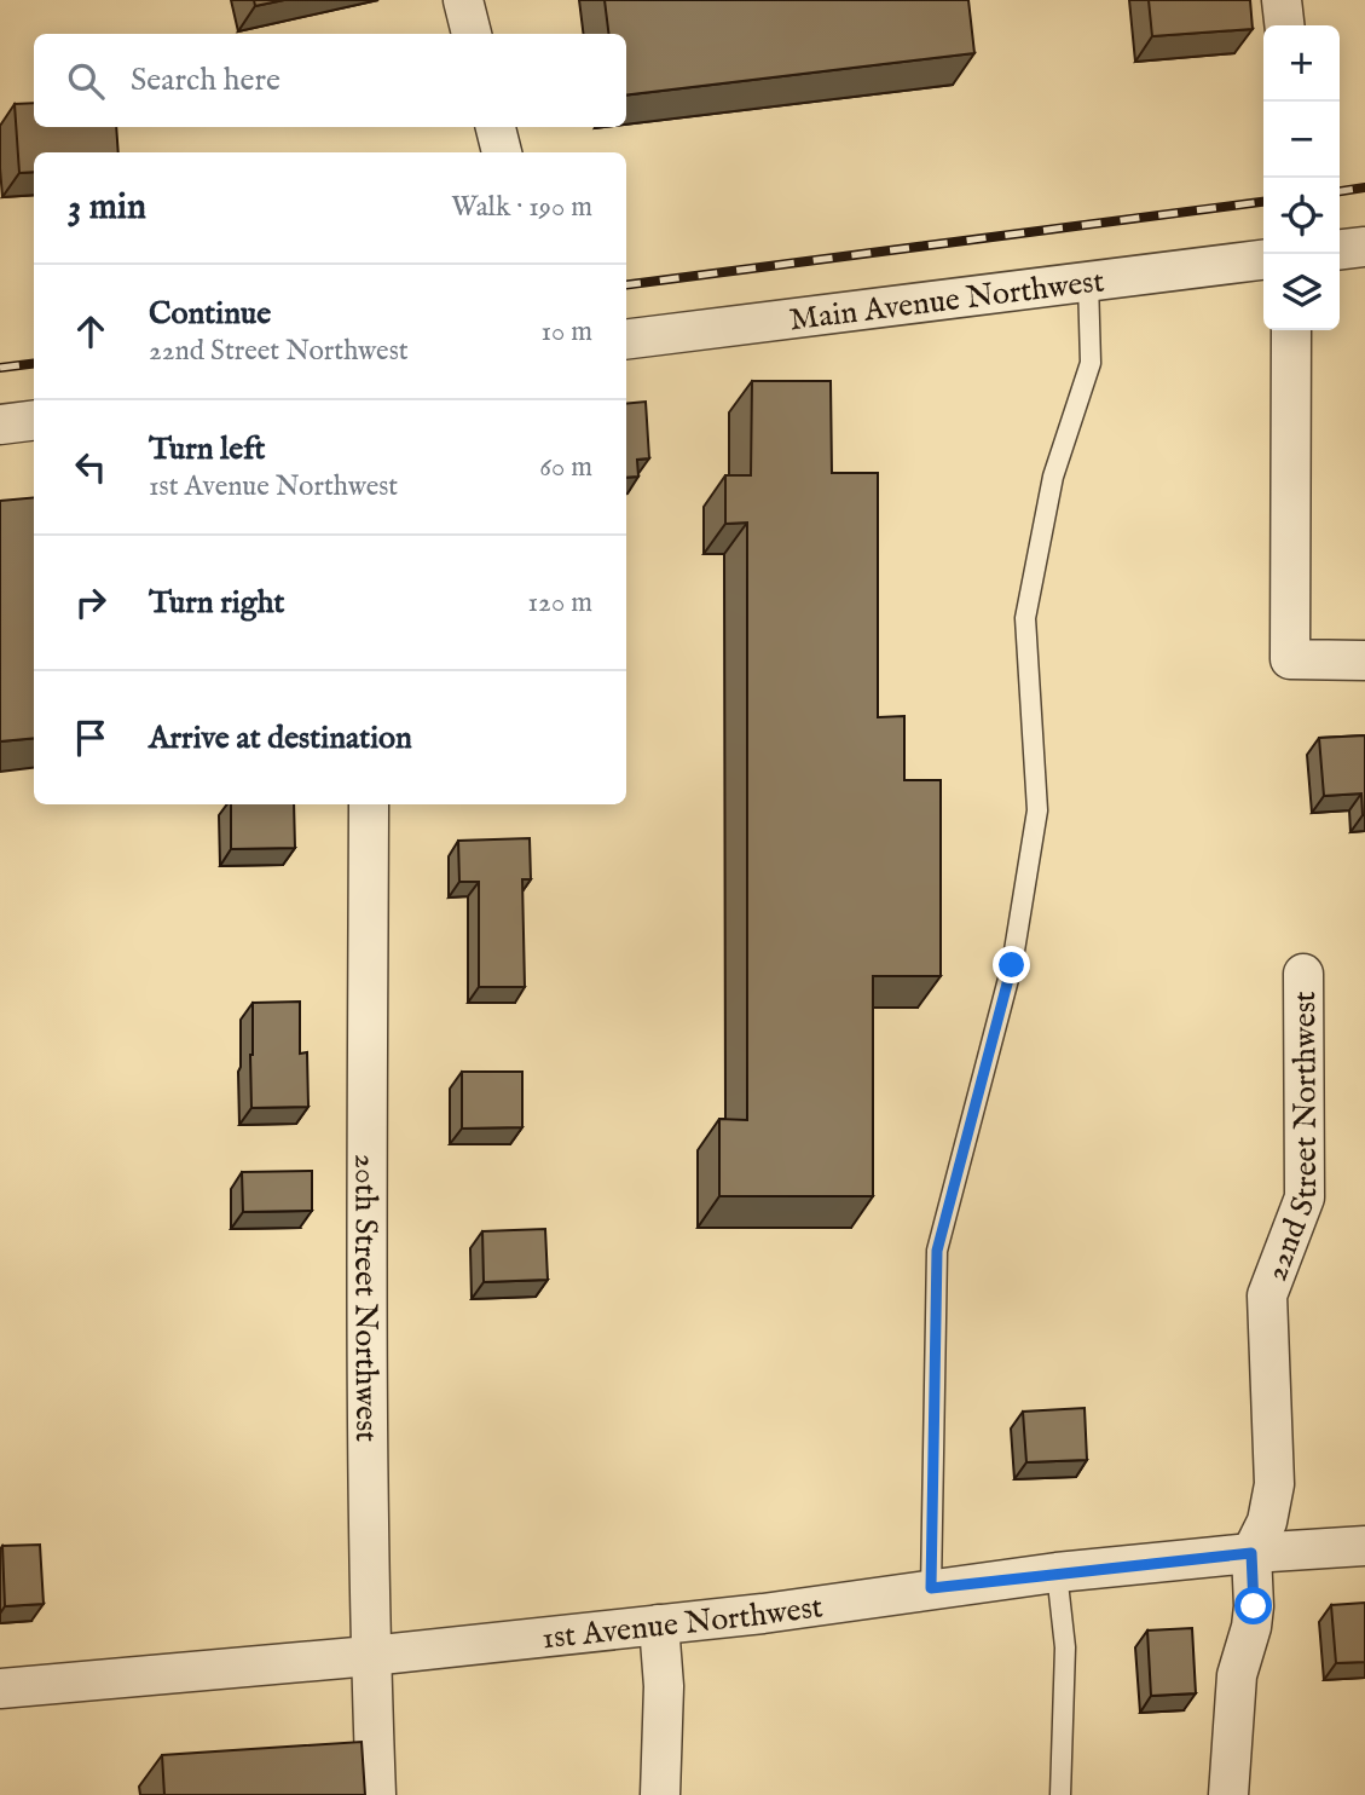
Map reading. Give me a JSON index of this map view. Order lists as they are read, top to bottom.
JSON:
{
  "streets": {
    "street": [
      "Main Avenue Northwest",
      "22nd Street Northwest",
      "20th Street Northwest",
      "1st Avenue Northwest"
    ]
  },
  "crossings": [
    ["22nd Street Northwest", "1st Avenue Northwest"],
    ["20th Street Northwest", "1st Avenue Northwest"]
  ],
  "page": {
    "map_buttons": ["+", "−"],
    "search": "Search here",
    "heading": ["3 min", "Walk · 190 m"],
    "list": [
      ["Continue", "22nd Street Northwest", "10 m"],
      ["Turn left", "1st Avenue Northwest", "60 m"],
      ["Turn right", "120 m"],
      "Arrive at destination"
    ]
  }
}
